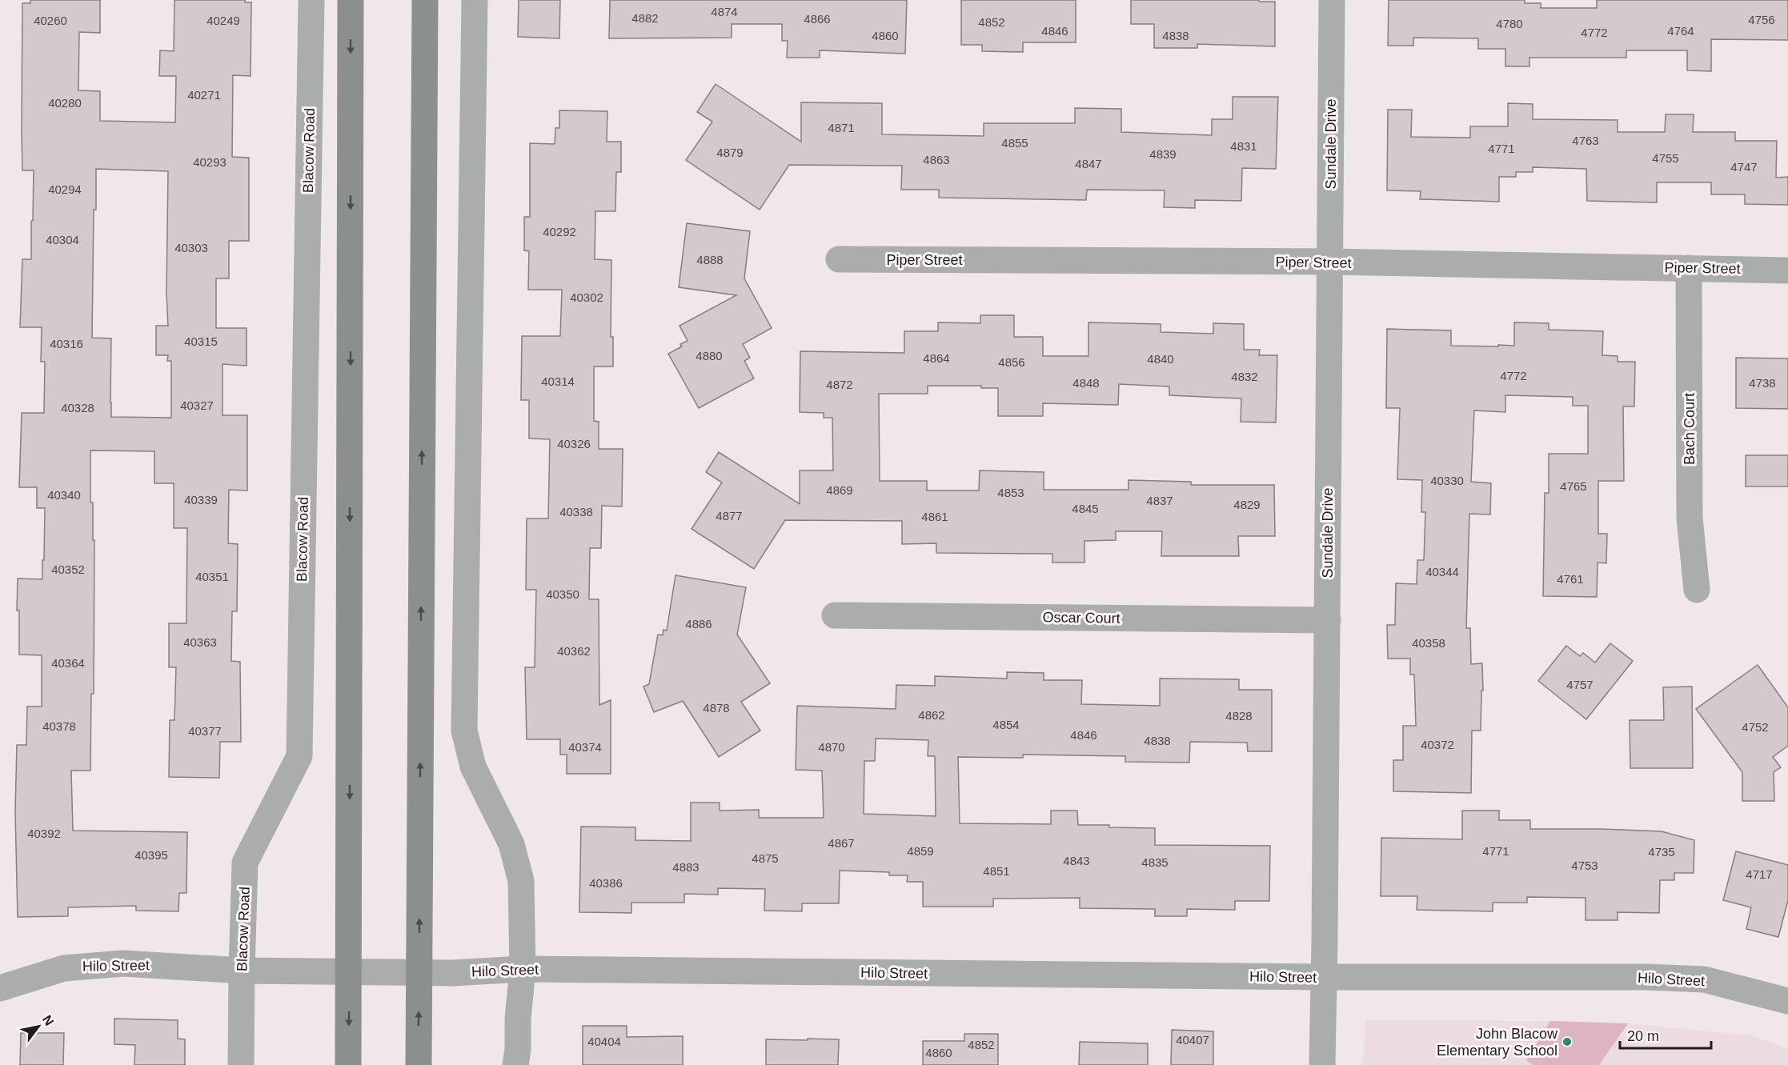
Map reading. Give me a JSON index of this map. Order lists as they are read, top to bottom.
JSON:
{
  "streets": {
    "street": [
      "Sundale Drive",
      "Blacow Road",
      "Piper Street",
      "Bach Court",
      "Oscar Court",
      "Hilo Street"
    ]
  },
  "crossings": [
    ["Sundale Drive", "Piper Street"],
    ["Sundale Drive", "Oscar Court"],
    ["Sundale Drive", "Hilo Street"],
    ["Blacow Road", "Hilo Street"],
    ["Piper Street", "Bach Court"]
  ],
  "places": ["John Blacow Elementary School"],
  "house_numbers": [
    "4874",
    "4882",
    "4866",
    "4756",
    "40260",
    "40249",
    "4852",
    "4780",
    "4846",
    "4764",
    "4772",
    "4860",
    "4838",
    "40271",
    "40280",
    "4871",
    "4763",
    "4855",
    "4831",
    "4771",
    "4879",
    "4839",
    "4755",
    "4863",
    "40293",
    "4847",
    "4747",
    "40294",
    "40292",
    "40304",
    "40303",
    "4888",
    "40302",
    "40315",
    "40316",
    "4880",
    "4864",
    "4840",
    "4856",
    "4772",
    "4832",
    "40314",
    "4848",
    "4738",
    "4872",
    "40327",
    "40328",
    "40326",
    "40330",
    "4765",
    "4869",
    "4853",
    "40340",
    "40339",
    "4837",
    "4829",
    "4845",
    "40338",
    "4877",
    "4861",
    "40352",
    "40344",
    "40351",
    "4761",
    "40350",
    "4886",
    "40363",
    "40358",
    "40362",
    "40364",
    "4757",
    "4878",
    "4862",
    "4828",
    "4854",
    "40378",
    "4752",
    "40377",
    "4846",
    "4838",
    "40372",
    "40374",
    "4870",
    "40392",
    "4867",
    "4859",
    "4771",
    "4735",
    "40395",
    "4875",
    "4843",
    "4835",
    "4753",
    "4883",
    "4851",
    "4717",
    "40386",
    "40407",
    "40404",
    "4852",
    "4860"
  ],
  "scale_bar": "20 m",
  "north": "top right"
}
